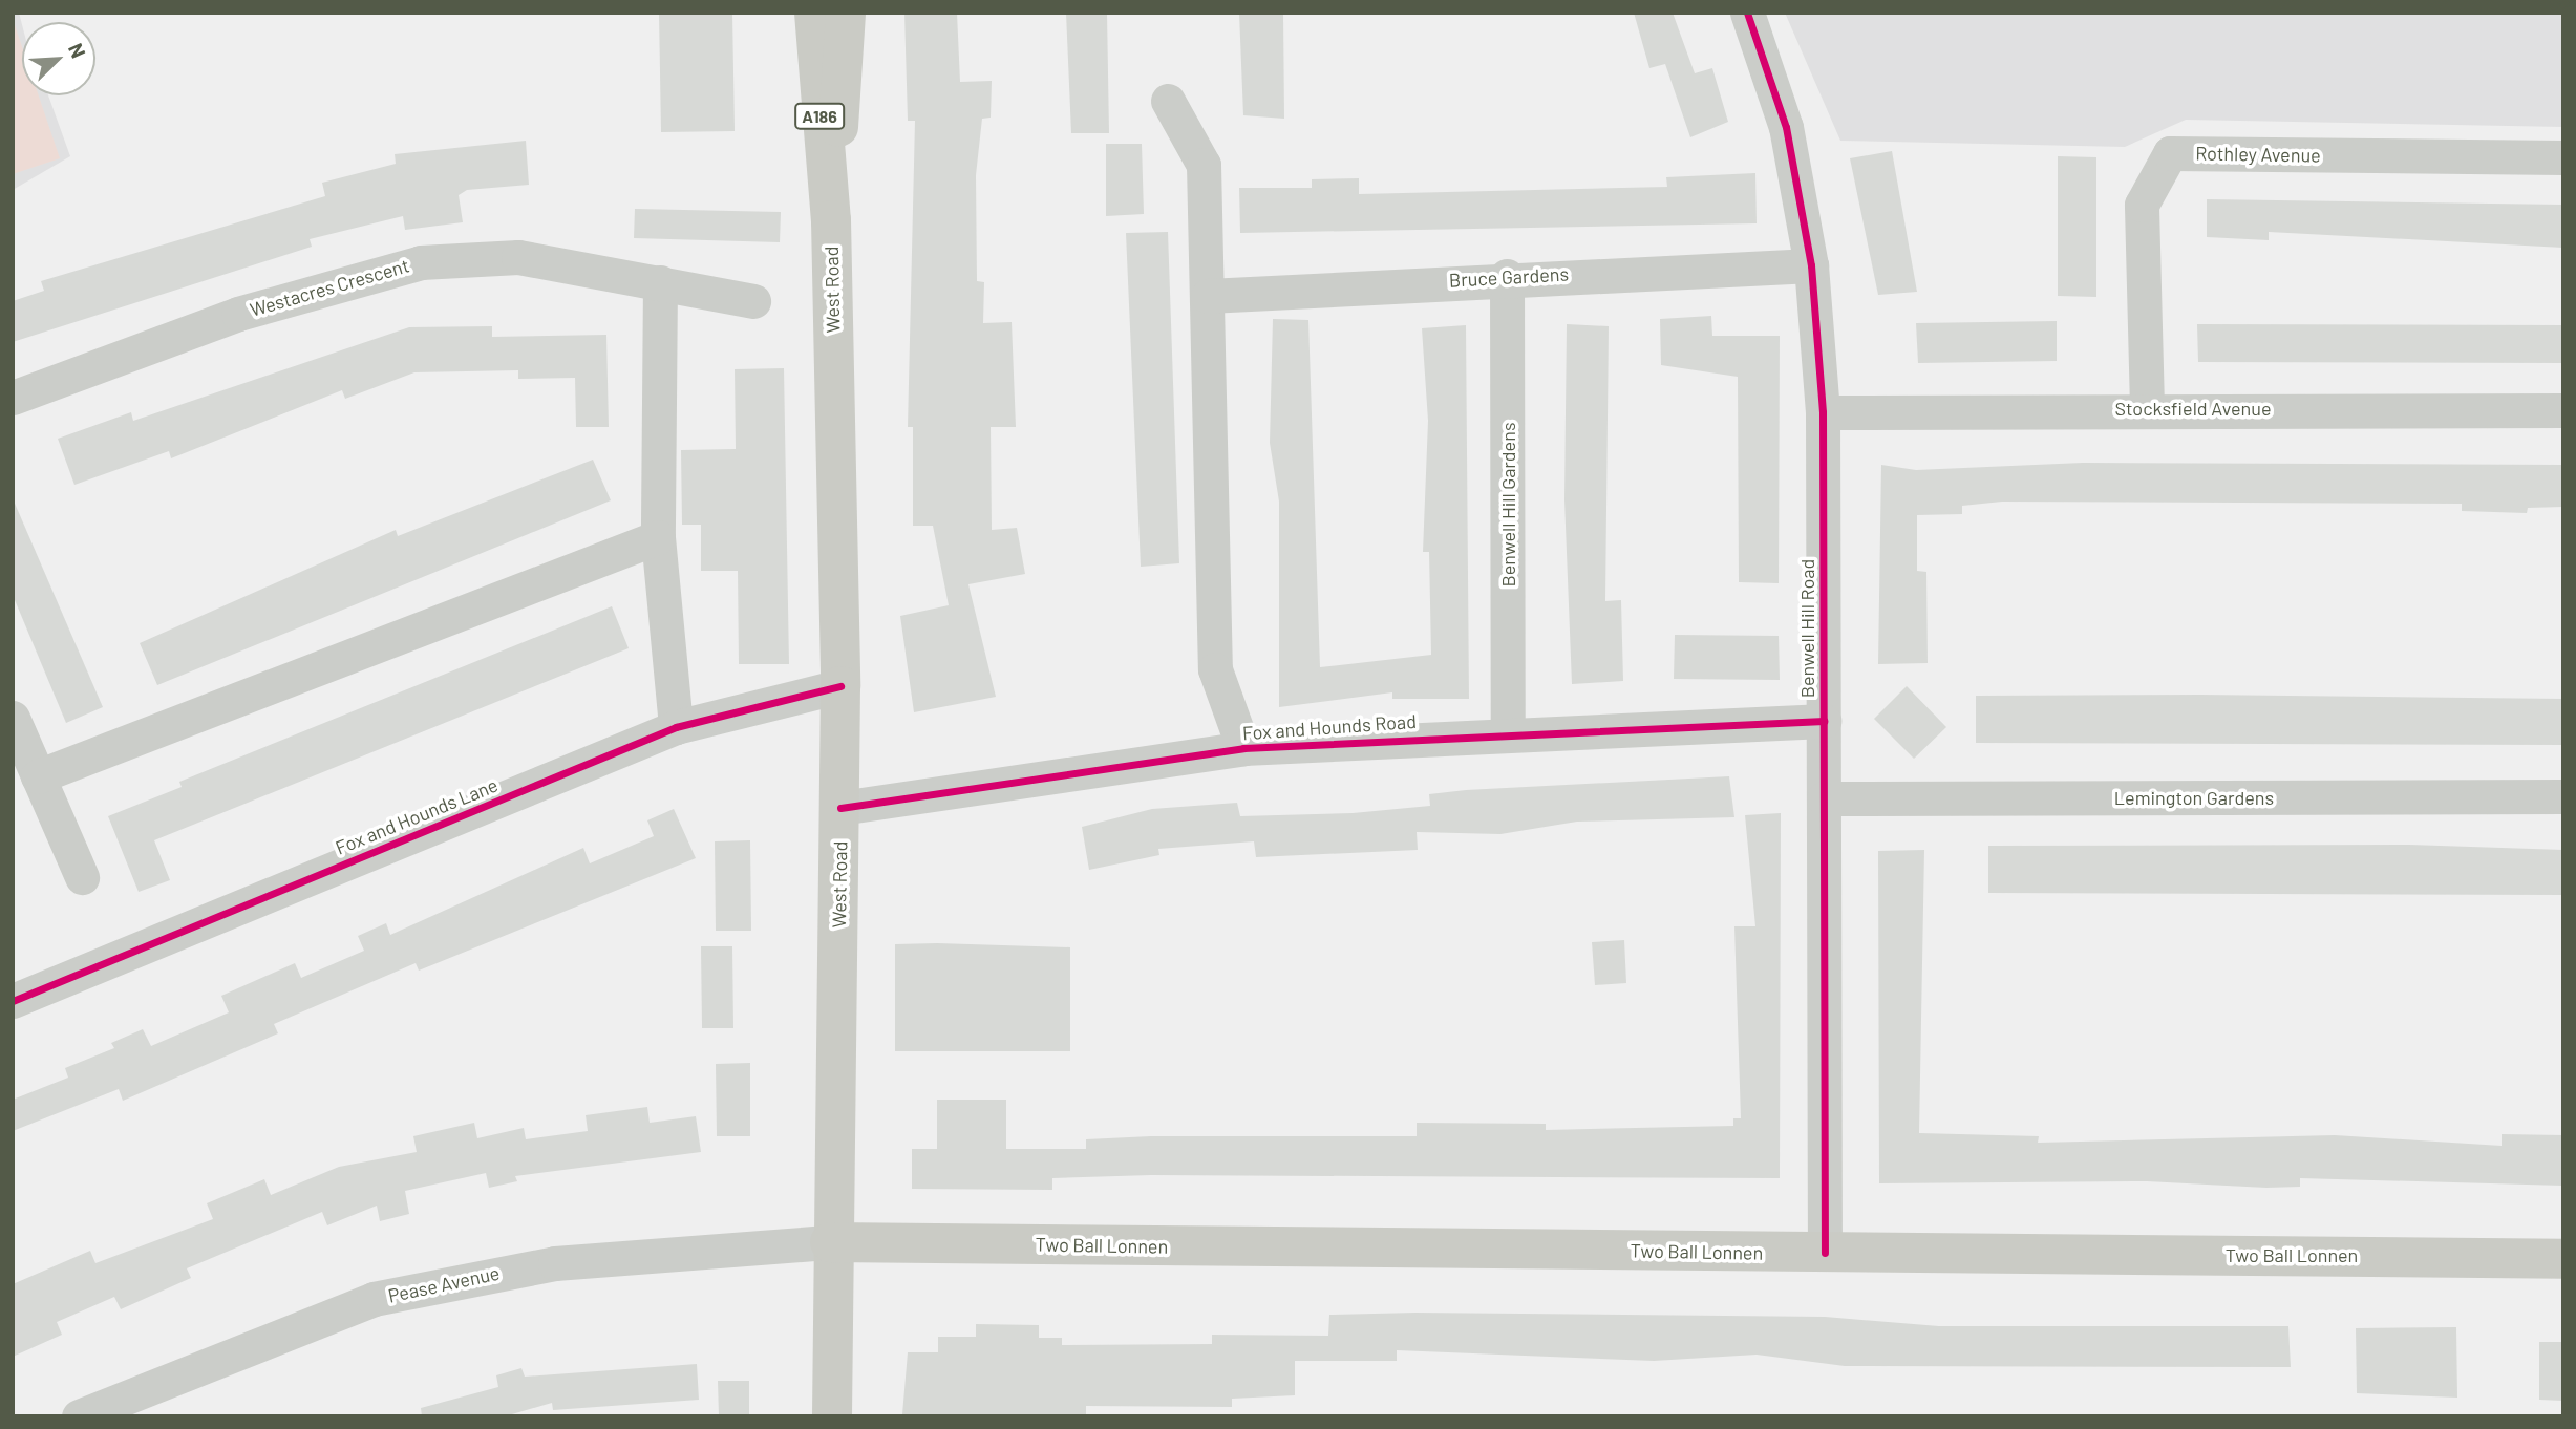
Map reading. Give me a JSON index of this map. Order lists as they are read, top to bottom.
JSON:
{
  "streets": {
    "main road": ["A186", "West Road", "Two Ball Lonnen"],
    "street": [
      "Rothley Avenue",
      "Bruce Gardens",
      "Westacres Crescent",
      "Stocksfield Avenue",
      "Benwell Hill Gardens",
      "Benwell Hill Road",
      "Fox and Hounds Road",
      "Lemington Gardens",
      "Fox and Hounds Lane",
      "Pease Avenue"
    ]
  },
  "crossings": [
    ["Rothley Avenue", "Stocksfield Avenue"],
    ["Bruce Gardens", "Benwell Hill Gardens"],
    ["Bruce Gardens", "Benwell Hill Road"],
    ["West Road", "Fox and Hounds Road"],
    ["West Road", "Fox and Hounds Lane"],
    ["West Road", "Two Ball Lonnen"],
    ["West Road", "Pease Avenue"],
    ["Stocksfield Avenue", "Benwell Hill Road"],
    ["Benwell Hill Gardens", "Fox and Hounds Road"],
    ["Benwell Hill Road", "Fox and Hounds Road"],
    ["Benwell Hill Road", "Lemington Gardens"],
    ["Benwell Hill Road", "Two Ball Lonnen"],
    ["Two Ball Lonnen", "Pease Avenue"]
  ],
  "north": "top right"
}
